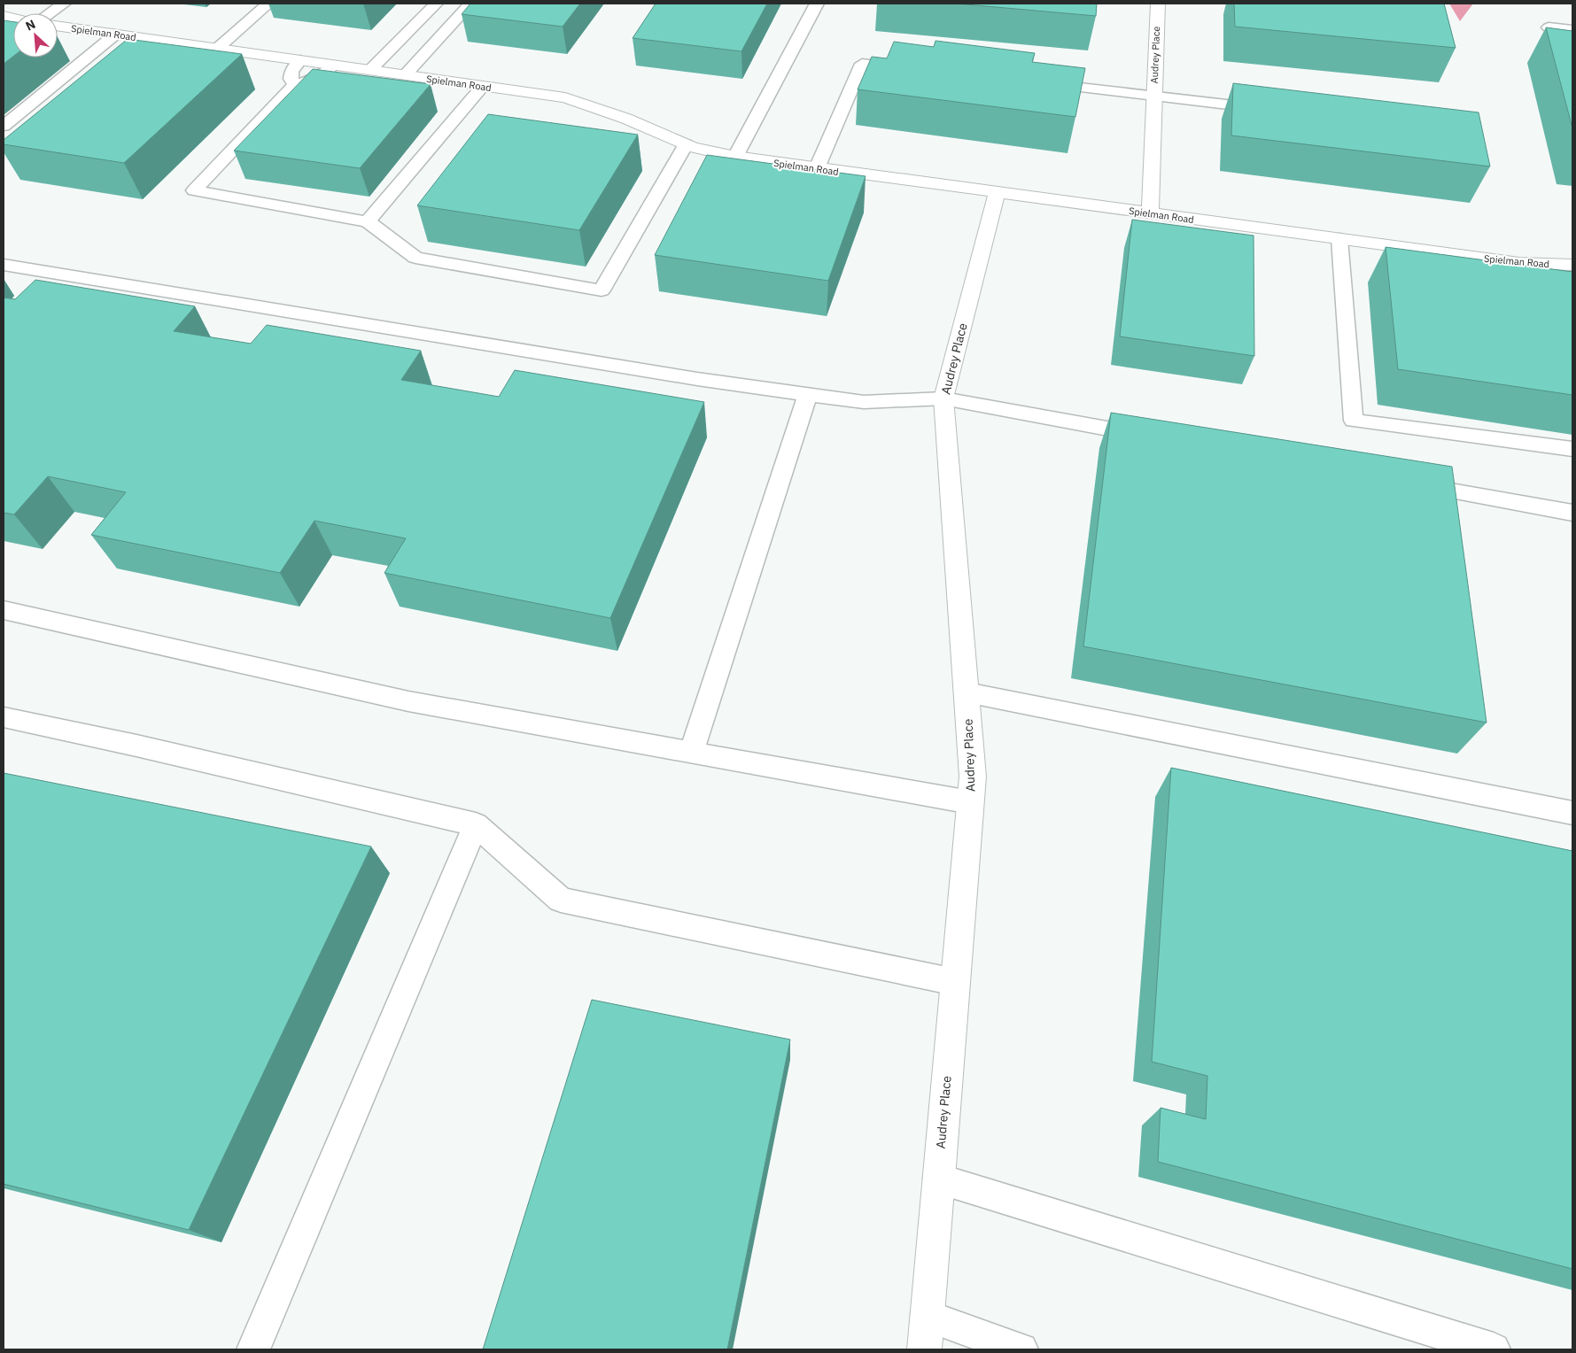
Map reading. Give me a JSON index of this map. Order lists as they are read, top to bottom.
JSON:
{
  "streets": {
    "street": ["Spielman Road", "Audrey Place"]
  },
  "crossings": [
    ["Spielman Road", "Audrey Place"]
  ],
  "north": "top left"
}
